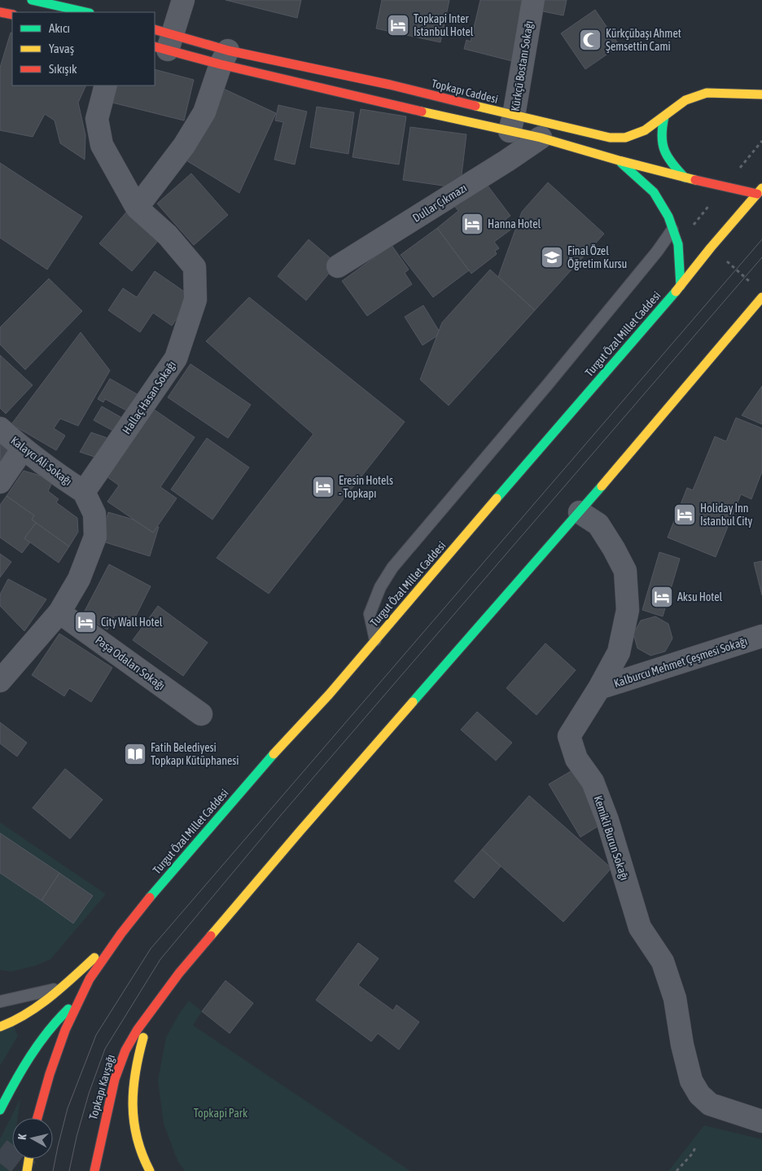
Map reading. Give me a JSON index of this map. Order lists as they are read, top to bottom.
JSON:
{
  "streets": {
    "main road": ["Topkapı Caddesi", "Turgut Özal Millet Caddesi", "Topkapı Kavşağı"],
    "street": [
      "Kürkçü Bostanı Sokağı",
      "Dullar Çıkmazı",
      "Hallaç Hasan Sokağı",
      "Kalaycı Ali Sokağı",
      "Kalburcu Mehmet Çeşmesi Sokağı",
      "Paşa Odaları Sokağı",
      "Kemikli Burun Sokağı"
    ]
  },
  "crossings": [
    ["Kürkçü Bostanı Sokağı", "Topkapı Caddesi"],
    ["Topkapı Caddesi", "Dullar Çıkmazı"],
    ["Topkapı Caddesi", "Turgut Özal Millet Caddesi"],
    ["Hallaç Hasan Sokağı", "Kalaycı Ali Sokağı"],
    ["Kalburcu Mehmet Çeşmesi Sokağı", "Kemikli Burun Sokağı"]
  ],
  "parks": ["Topkapi Park"],
  "places": {
    "hotel": [
      "Topkapi Inter Istanbul Hotel",
      "Hanna Hotel",
      "Eresin Hotels - Topkapı",
      "Holiday Inn Istanbul City",
      "Aksu Hotel",
      "City Wall Hotel"
    ],
    "mosque": ["Kürkçübaşı Ahmet Şemsettin Cami"],
    "school or university": ["Final Özel Öğretim Kursu"],
    "library": ["Fatih Belediyesi Topkapı Kütüphanesi"]
  },
  "legend": ["Akıcı", "Yavaş", "Sıkışık"],
  "north": "left"
}
